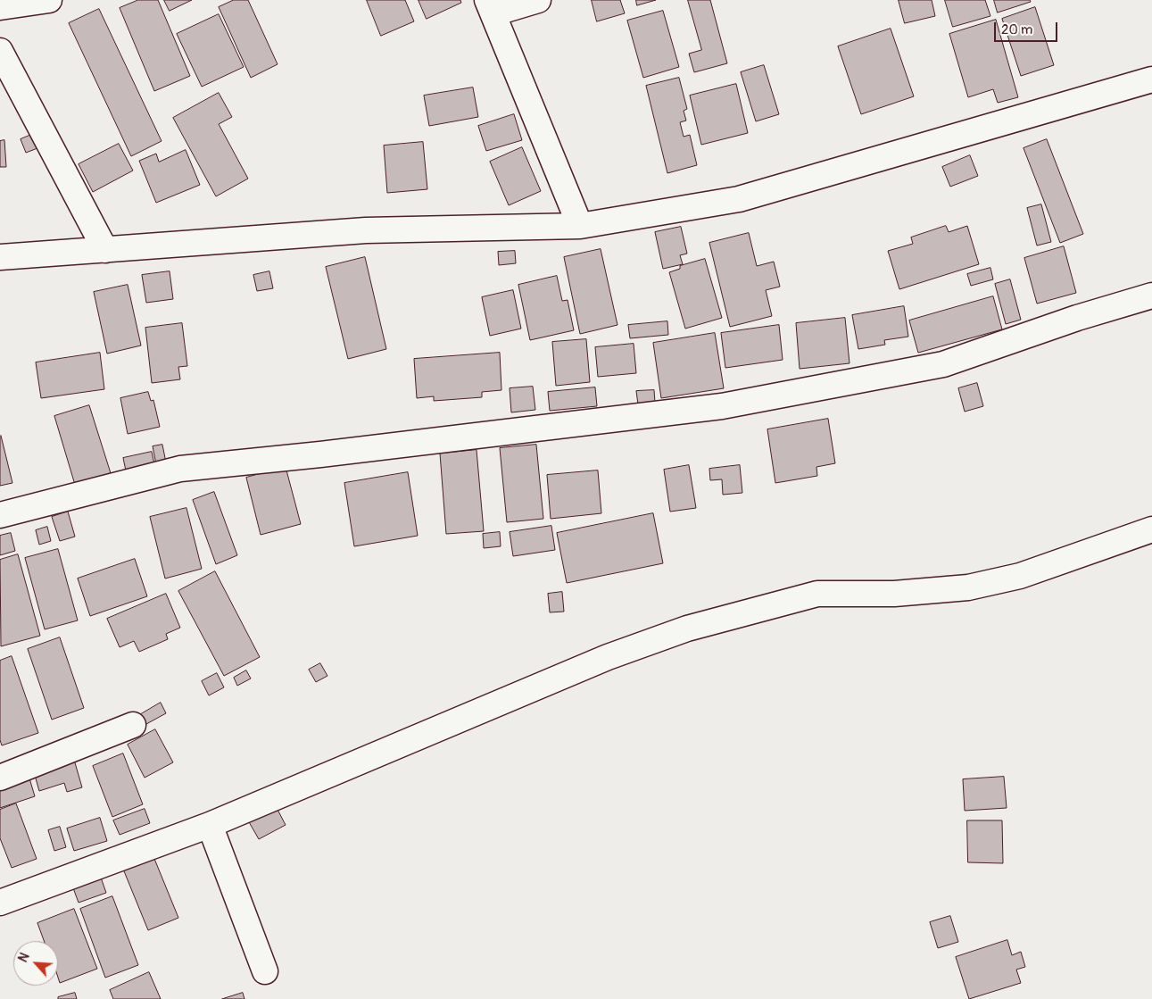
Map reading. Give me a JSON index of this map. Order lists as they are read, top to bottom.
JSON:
{
  "scale_bar": "20 m",
  "north": "top left"
}
